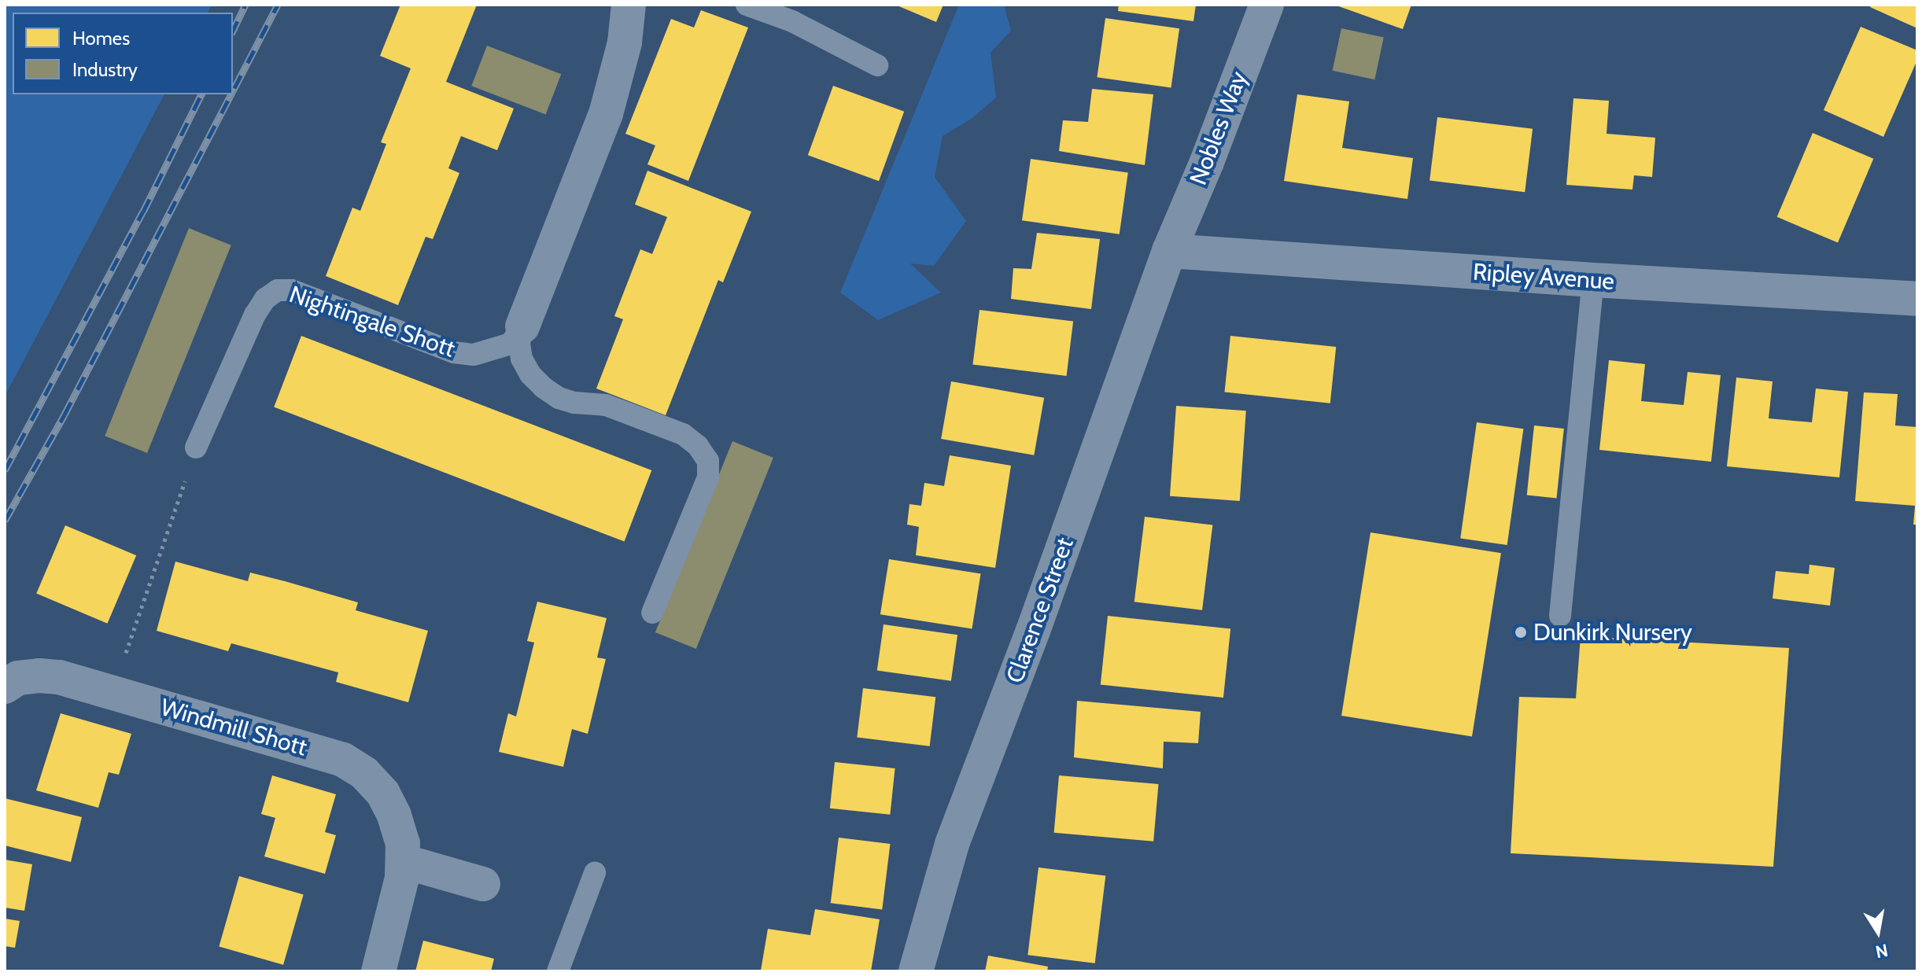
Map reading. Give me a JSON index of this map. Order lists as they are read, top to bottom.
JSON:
{
  "streets": {
    "street": [
      "Nobles Way",
      "Ripley Avenue",
      "Nightingale Shott",
      "Clarence Street",
      "Windmill Shott"
    ]
  },
  "crossings": [
    ["Nobles Way", "Ripley Avenue"],
    ["Nobles Way", "Clarence Street"],
    ["Ripley Avenue", "Clarence Street"]
  ],
  "places": ["Dunkirk Nursery"],
  "legend": ["Homes", "Industry"],
  "north": "bottom"
}
